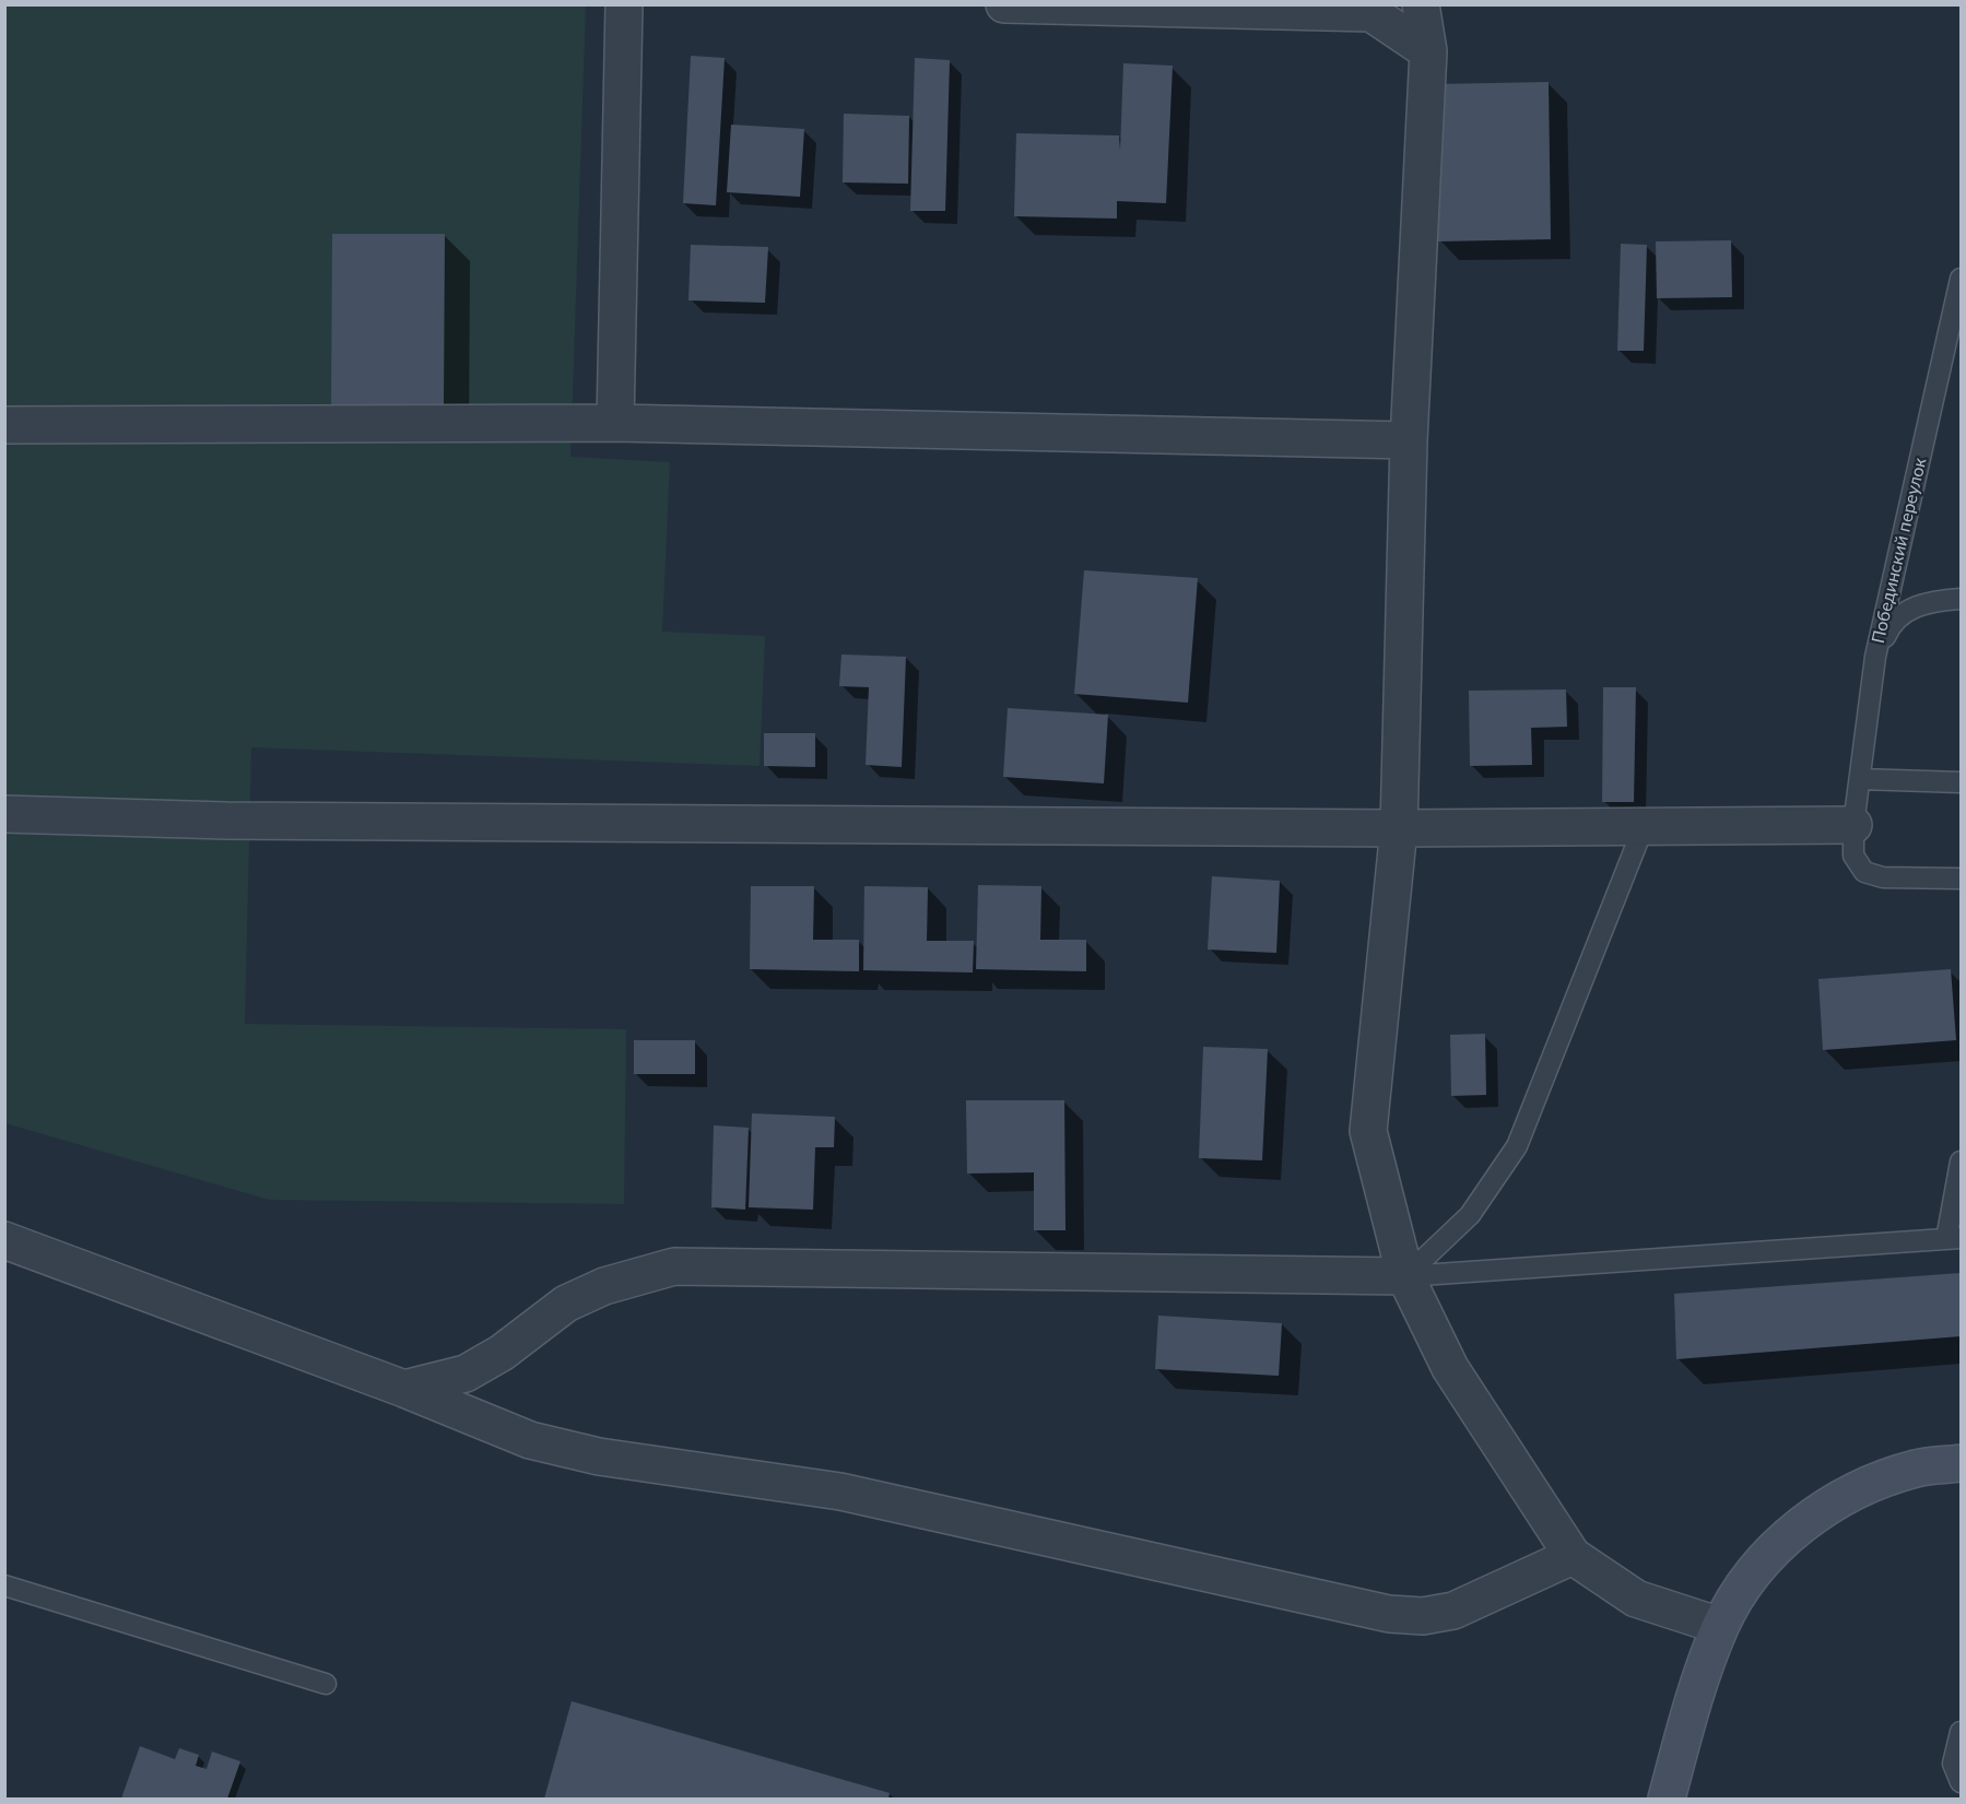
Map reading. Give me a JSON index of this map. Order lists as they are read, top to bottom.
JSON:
{
  "streets": {
    "lane": ["Побединский переулок"]
  }
}
